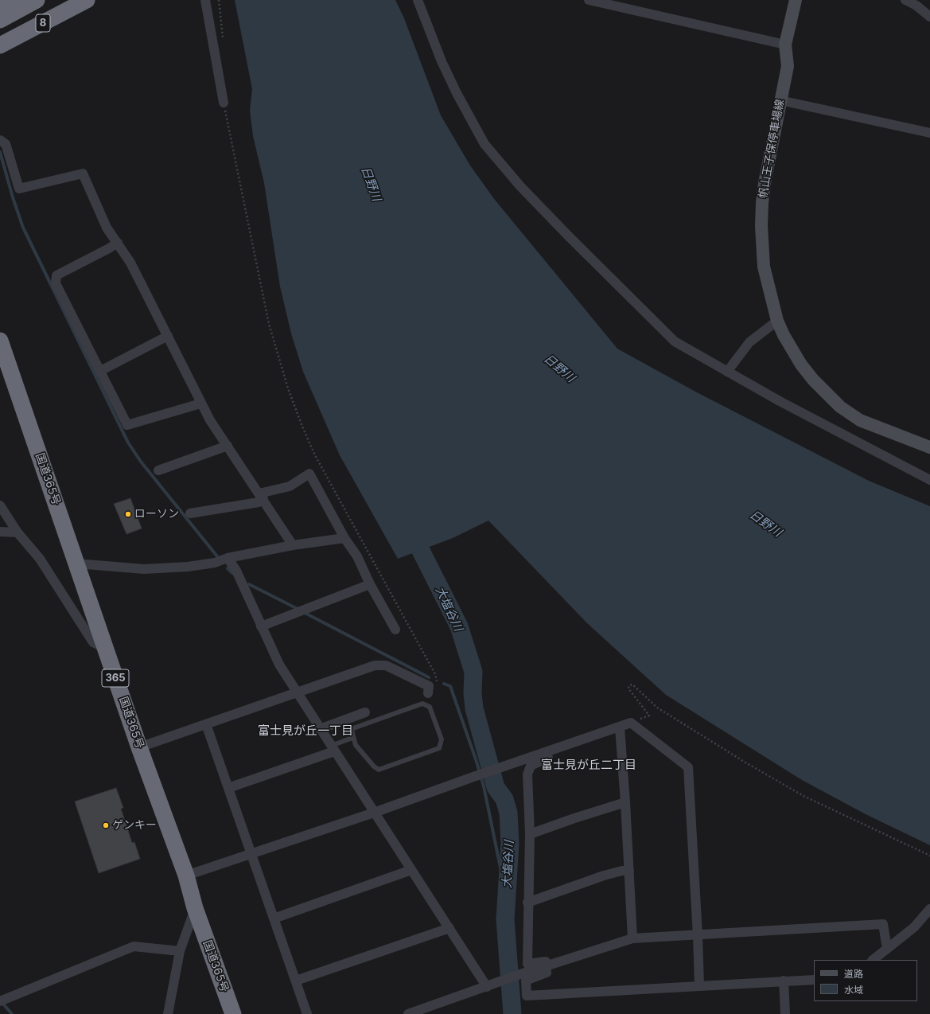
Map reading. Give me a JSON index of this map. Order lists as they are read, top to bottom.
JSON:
{
  "streets": {
    "highway": ["8", "国道365号", "365"],
    "main road": ["帆山王子保停車場線"]
  },
  "districts": ["富士見が丘一丁目", "富士見が丘二丁目"],
  "water": ["日野川", "大塩谷川"],
  "places": ["ローソン", "ゲンキー"],
  "legend": ["道路", "水域"]
}
